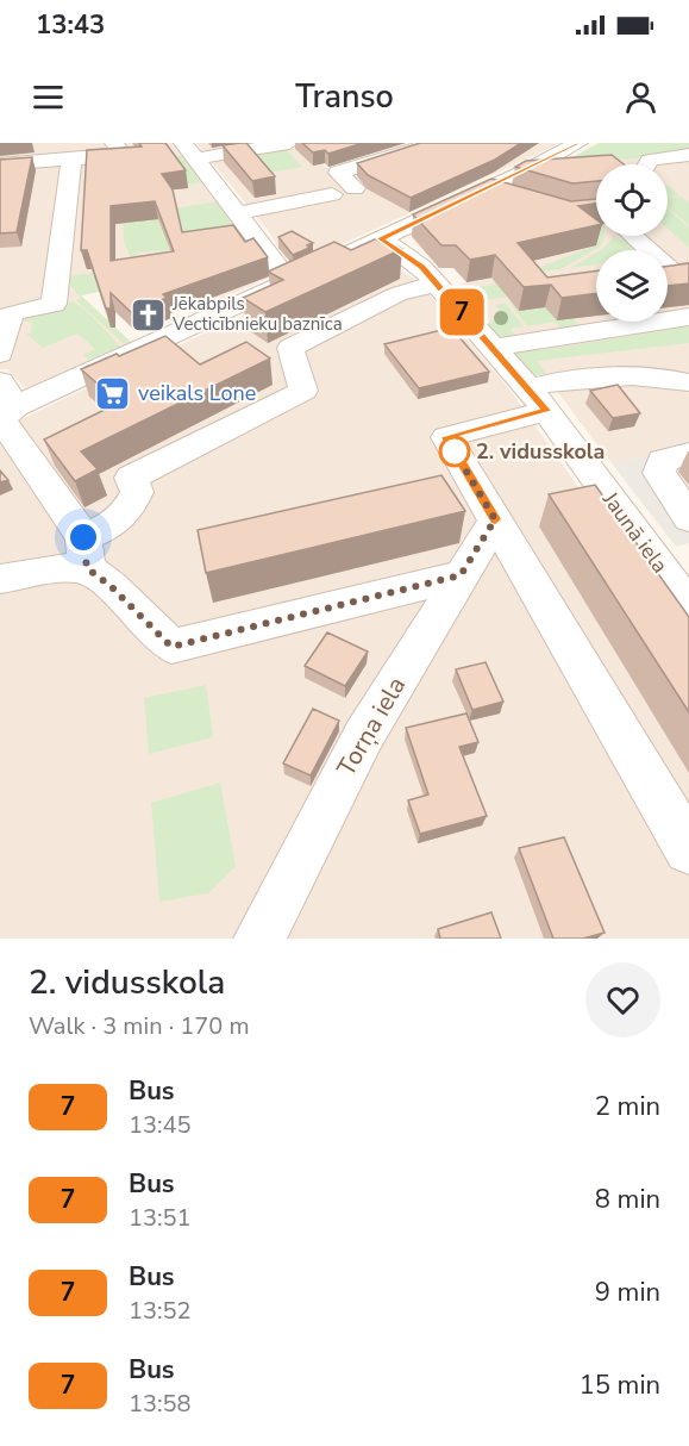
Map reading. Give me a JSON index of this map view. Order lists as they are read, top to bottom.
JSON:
{
  "streets": {
    "street": ["Jaunā iela", "Torņa iela"]
  },
  "places": {
    "church": ["Jēkabpils Vecticībnieku baznīca"],
    "supermarket": ["veikals Lone"],
    "other": ["2. vidusskola"]
  },
  "lines": ["bus line 7"],
  "page": {
    "status": "13:43",
    "header": "Transo",
    "on_map": "7",
    "heading": ["2. vidusskola", "Walk · 3 min · 170 m"],
    "list": [
      {
        "mark": "7",
        "name": "Bus",
        "note": "13:45",
        "value": "2 min"
      },
      {
        "mark": "7",
        "name": "Bus",
        "note": "13:51",
        "value": "8 min"
      },
      {
        "mark": "7",
        "name": "Bus",
        "note": "13:52",
        "value": "9 min"
      },
      {
        "mark": "7",
        "name": "Bus",
        "note": "13:58",
        "value": "15 min"
      }
    ]
  }
}
